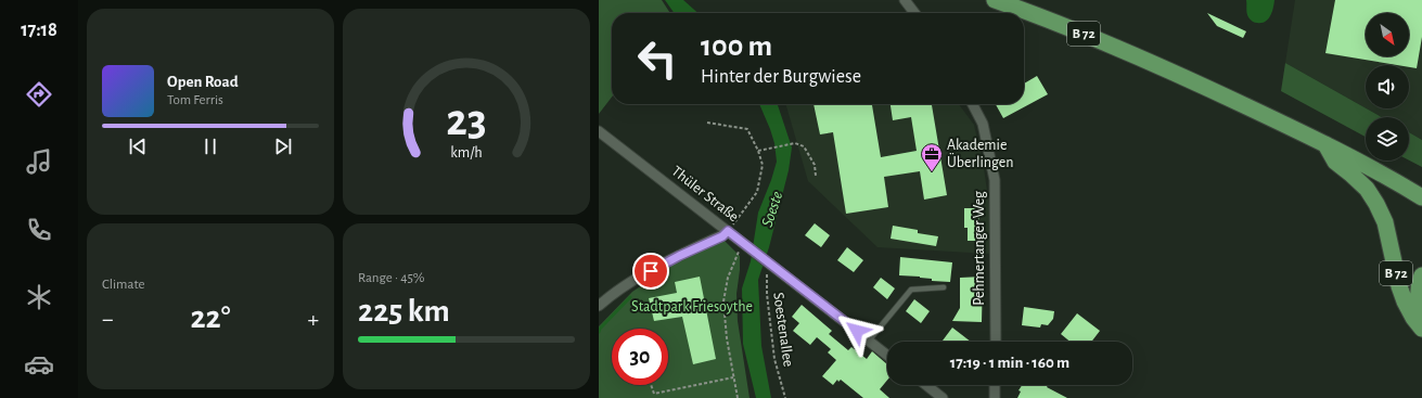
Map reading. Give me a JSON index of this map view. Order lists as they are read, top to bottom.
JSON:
{
  "streets": {
    "highway": ["B 72"],
    "street": ["Thüler Straße", "Pehmertanger Weg"],
    "path": ["Soestenallee"]
  },
  "crossings": [
    ["Thüler Straße", "Soestenallee"]
  ],
  "water": ["Soeste"],
  "parks": ["Stadtpark Friesoythe"],
  "places": {
    "office": ["Akademie Überlingen"]
  },
  "north": "bottom right",
  "page": {
    "tabs": "17:18",
    "turn": ["100 m", "Hinter der Burgwiese"],
    "song": ["Open Road", "Tom Ferris"],
    "tile": [
      "Climate",
      ["Range · 45%", "225 km"]
    ],
    "heat": ["−", "22°", "+"],
    "limit": "30",
    "trip": "17:19 · 1 min · 160 m",
    "gauge": ["23", "km/h"]
  }
}
